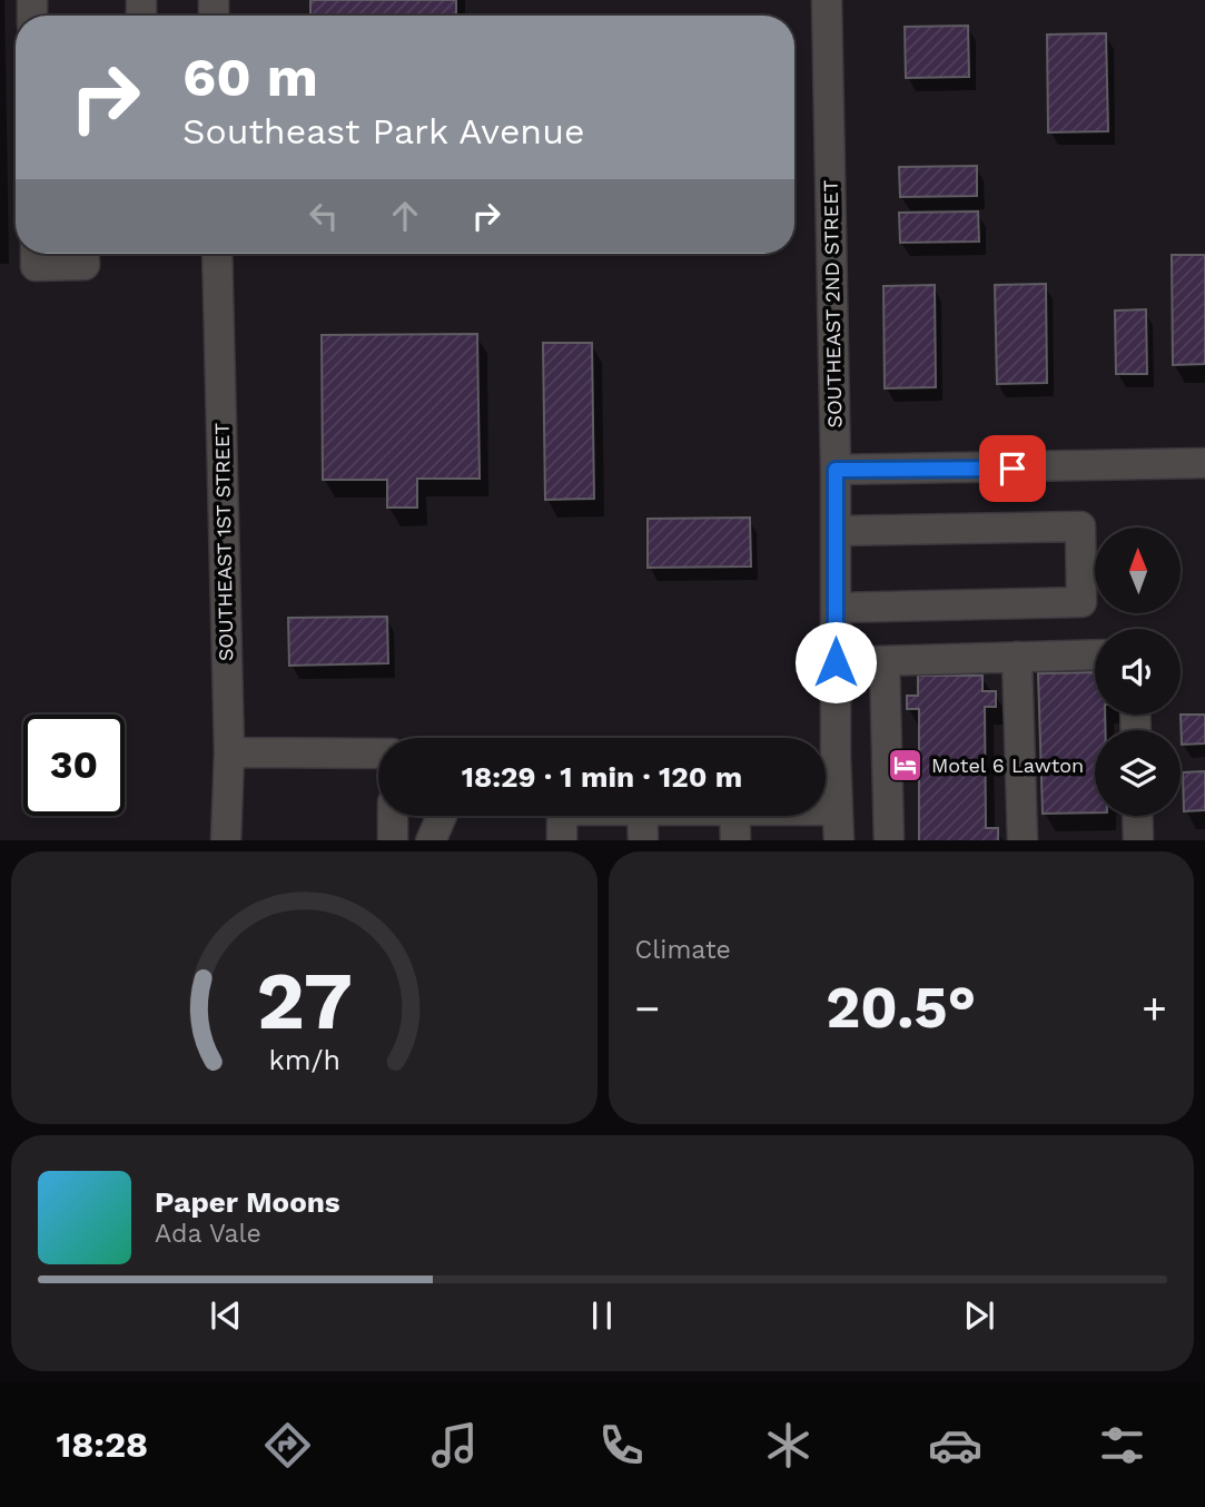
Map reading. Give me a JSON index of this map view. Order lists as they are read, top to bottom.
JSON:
{
  "streets": {
    "street": ["SOUTHEAST 2ND STREET", "SOUTHEAST 1ST STREET"]
  },
  "places": {
    "hotel": ["Motel 6 Lawton"]
  },
  "north": "top",
  "page": {
    "turn": ["60 m", "Southeast Park Avenue"],
    "limit": "30",
    "trip": "18:29 · 1 min · 120 m",
    "tile": "Climate",
    "heat": ["−", "20.5°", "+"],
    "song": ["Paper Moons", "Ada Vale"],
    "tabs": "18:28",
    "gauge": ["27", "km/h"]
  }
}
